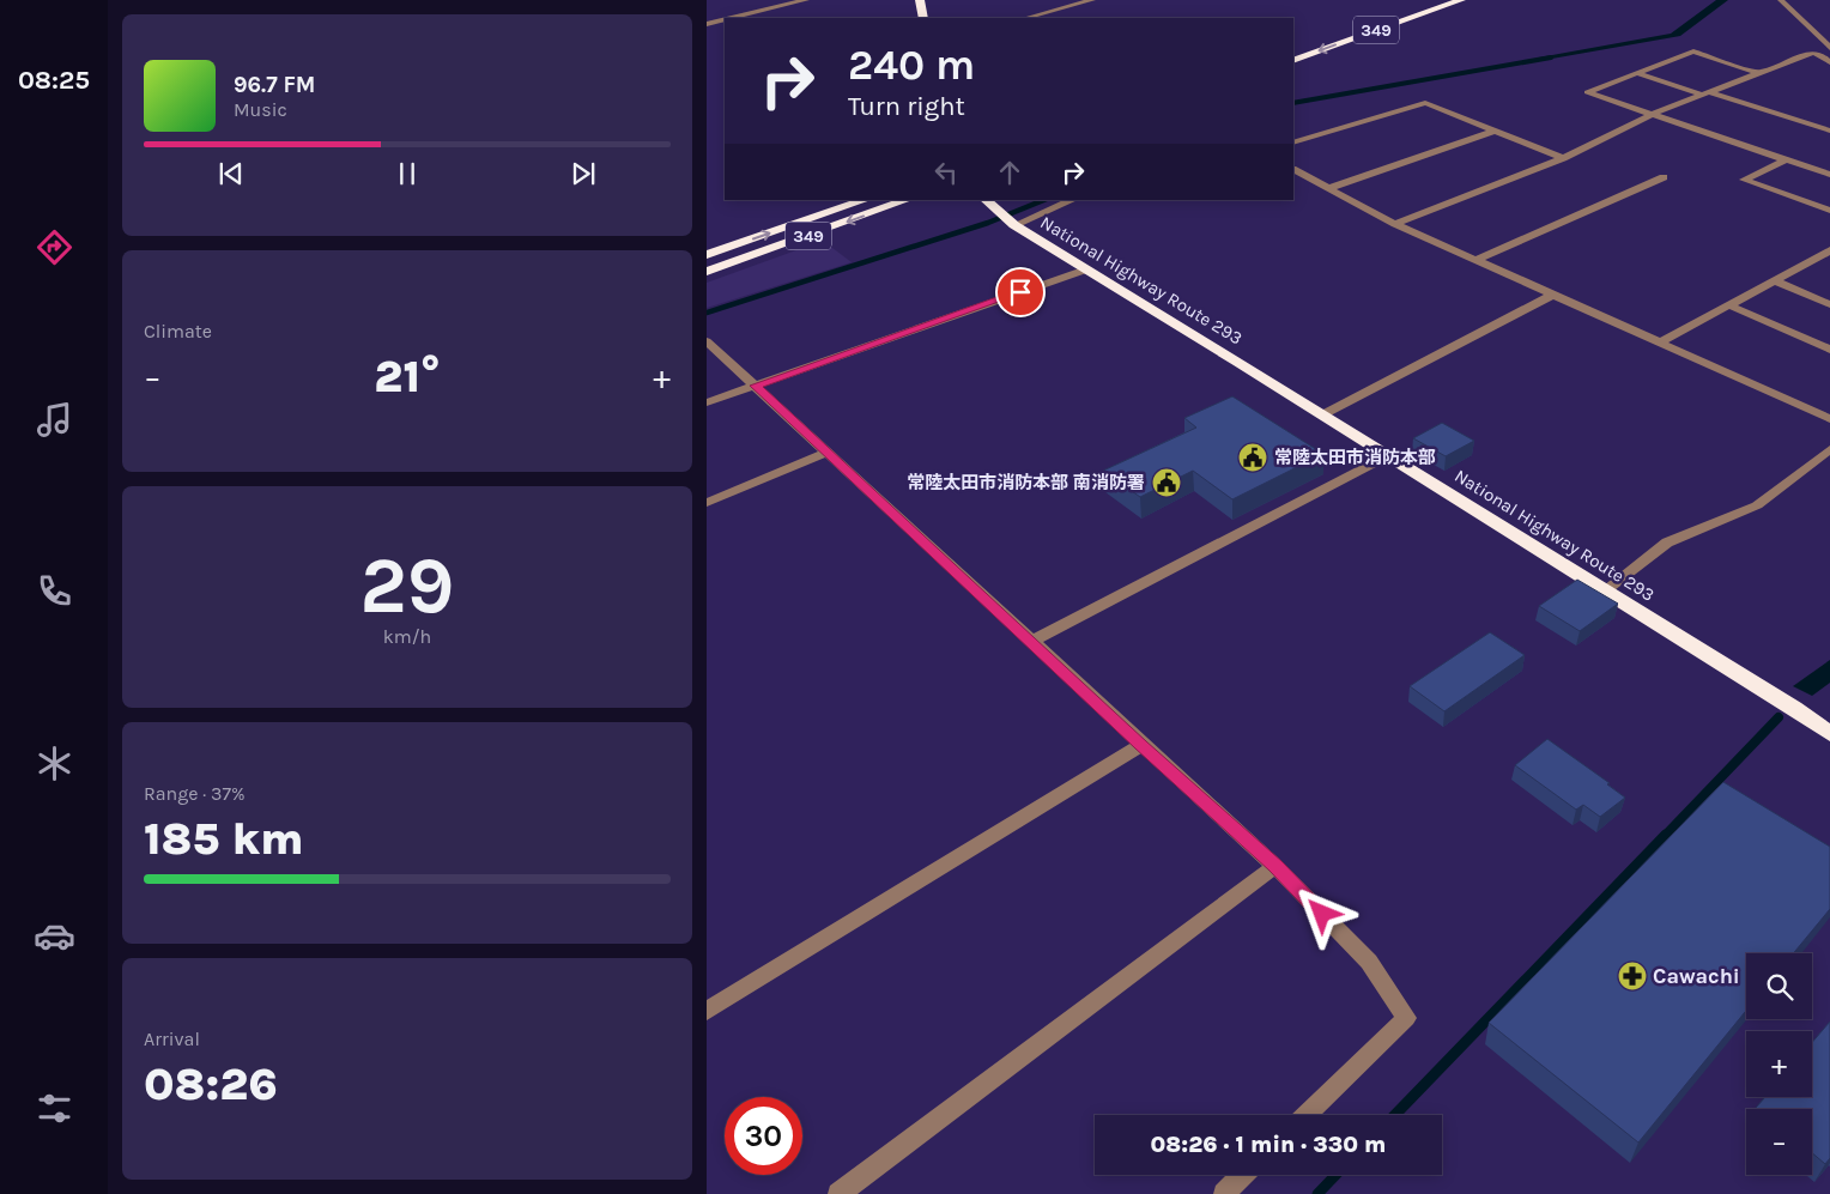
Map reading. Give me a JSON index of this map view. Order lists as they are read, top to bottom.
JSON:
{
  "streets": {
    "highway": ["349", "National Highway Route 293"]
  },
  "places": {
    "public building": ["常陸太田市消防本部", "常陸太田市消防本部 南消防署"],
    "pharmacy": ["Cawachi"]
  },
  "page": {
    "tabs": "08:25",
    "turn": ["240 m", "Turn right"],
    "song": ["96.7 FM", "Music"],
    "tile": [
      "Climate",
      ["29", "km/h"],
      ["Range · 37%", "185 km"],
      ["Arrival", "08:26"]
    ],
    "heat": ["−", "21°", "+"],
    "map_buttons": ["+", "−"],
    "limit": "30",
    "trip": "08:26 · 1 min · 330 m"
  }
}
